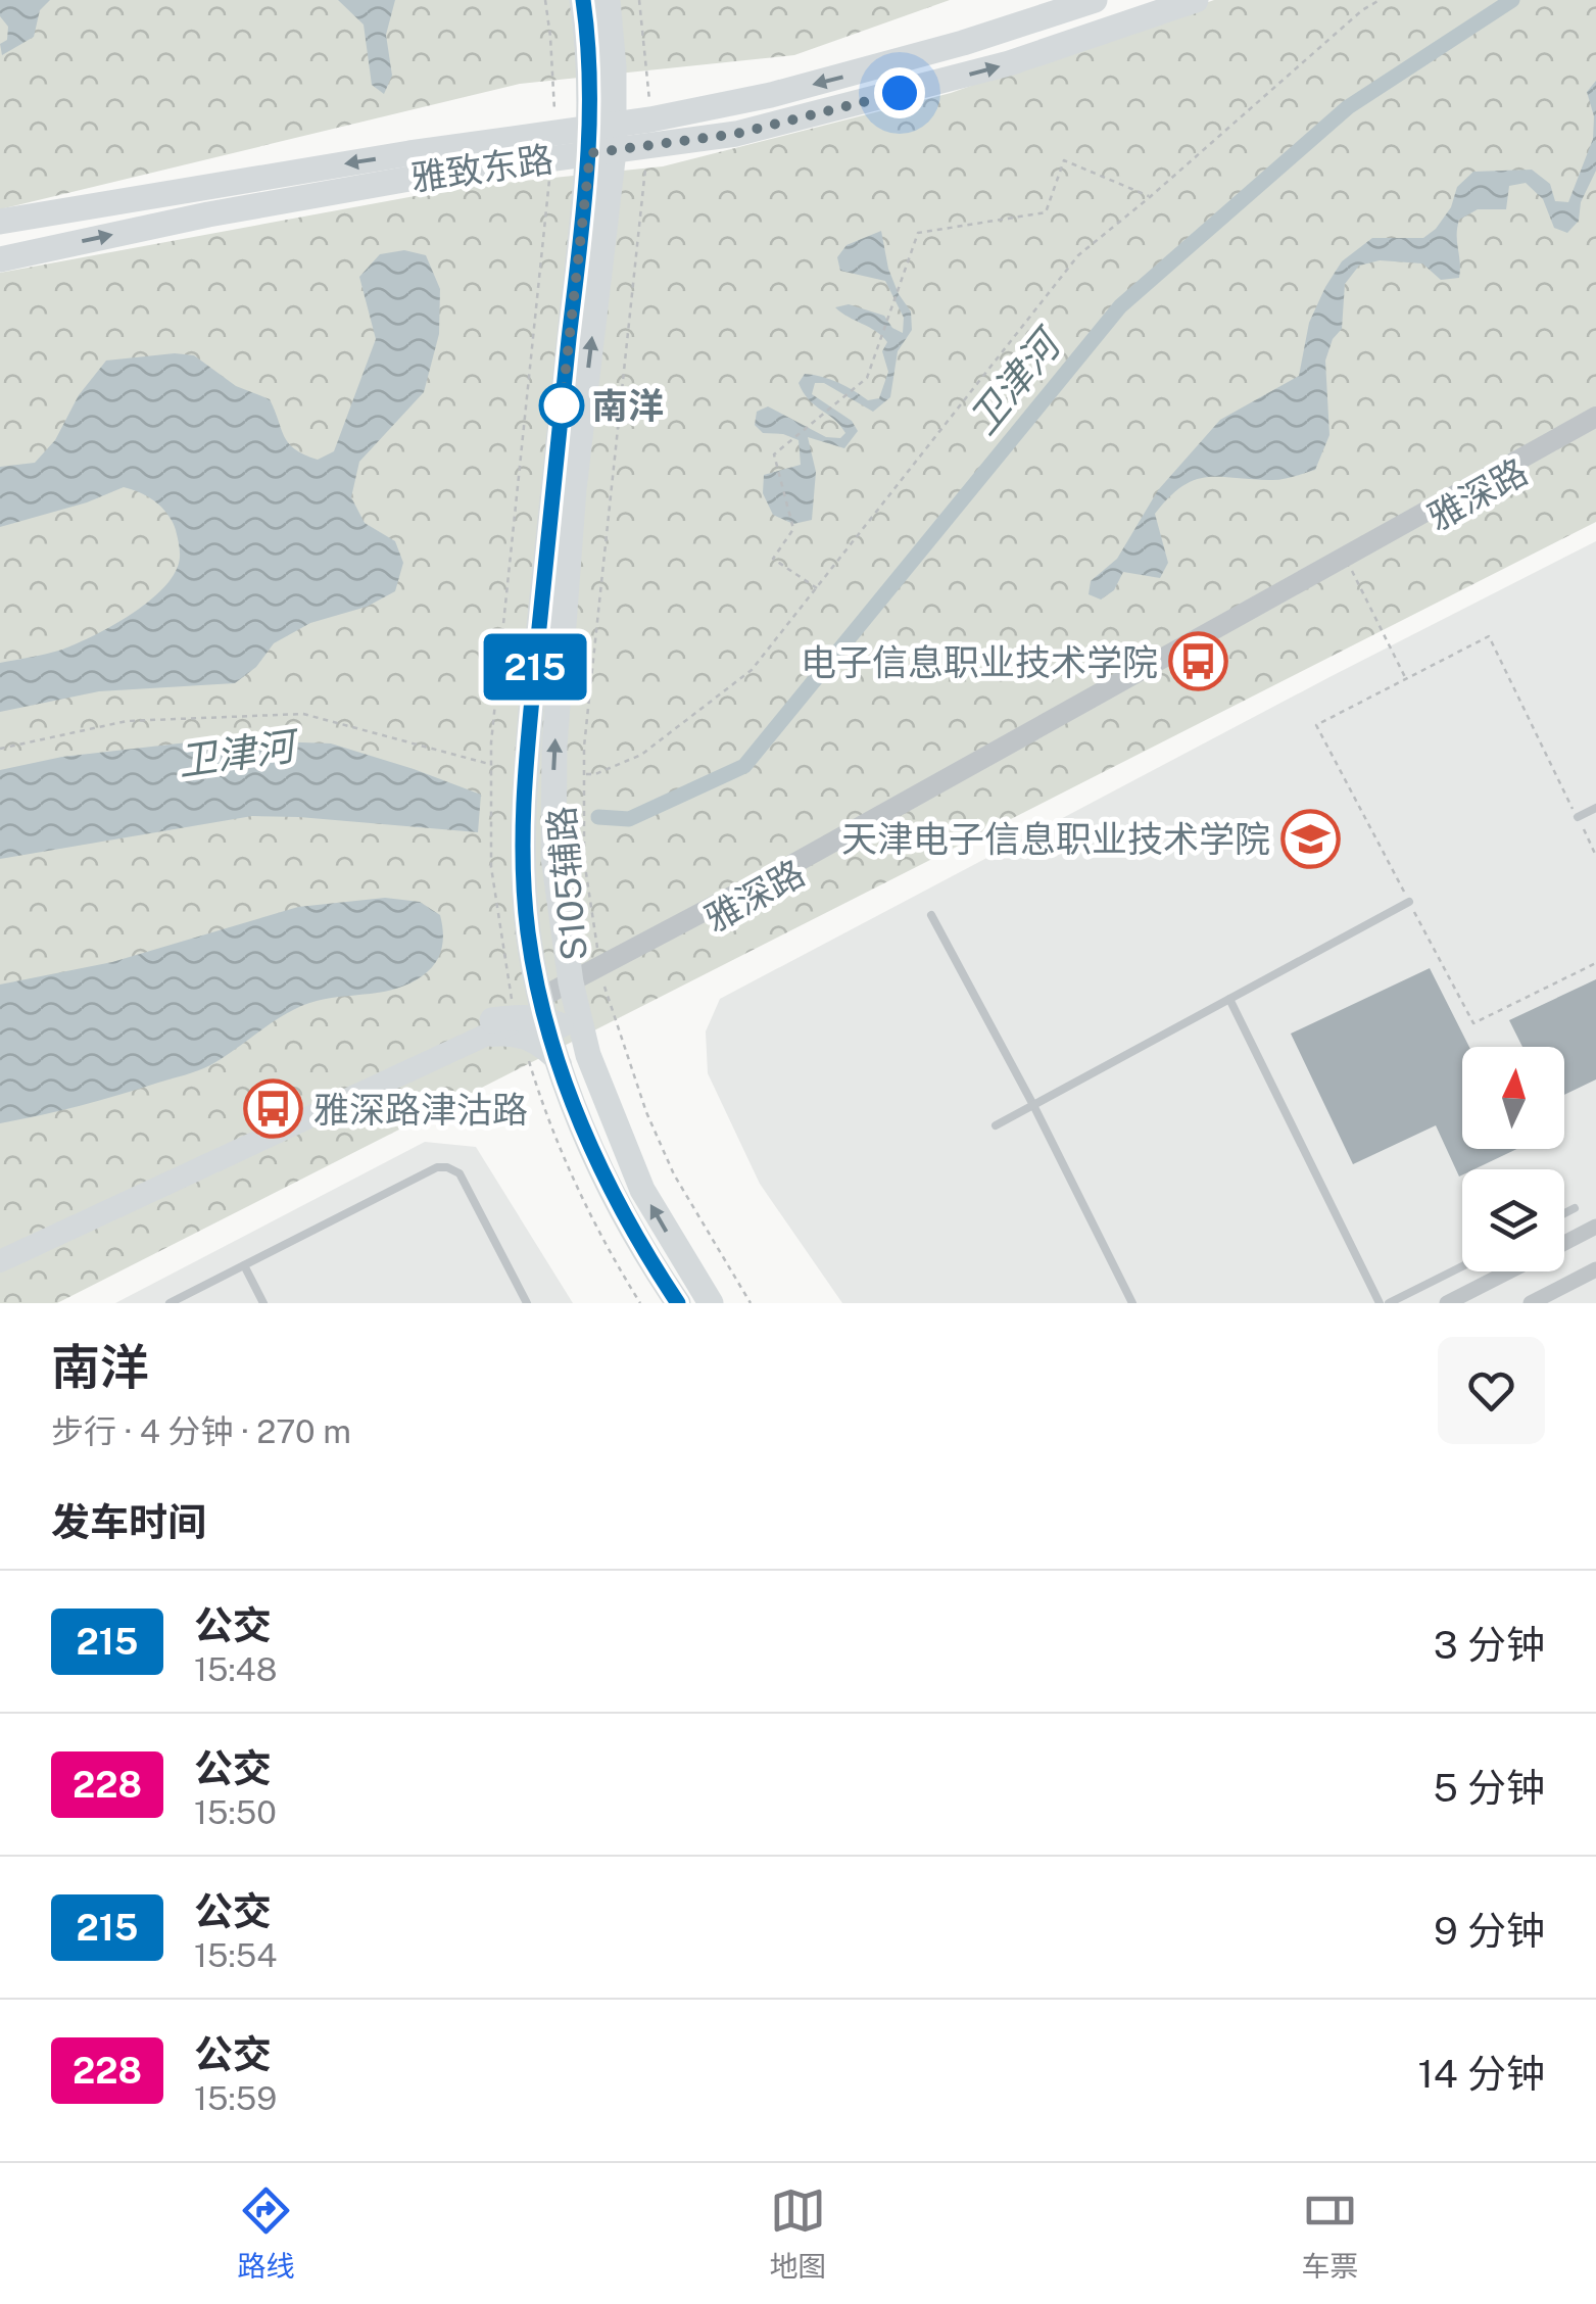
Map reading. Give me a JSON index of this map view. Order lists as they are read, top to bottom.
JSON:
{
  "streets": {
    "main road": ["雅致东路"],
    "street": ["雅深路"],
    "path": ["S105辅路"]
  },
  "crossings": [
    ["雅致东路", "S105辅路"],
    ["雅深路", "S105辅路"]
  ],
  "water": ["卫津河"],
  "places": {
    "other": ["南洋"],
    "bus stop": ["电子信息职业技术学院", "雅深路津沽路"],
    "school or university": ["天津电子信息职业技术学院"]
  },
  "lines": ["bus line 215"],
  "north": "top",
  "page": {
    "on_map": "215",
    "heading": [
      ["南洋", "步行 · 4 分钟 · 270 m"],
      "发车时间"
    ],
    "list": [
      {
        "mark": "215",
        "name": "公交",
        "note": "15:48",
        "value": "3 分钟"
      },
      {
        "mark": "228",
        "name": "公交",
        "note": "15:50",
        "value": "5 分钟"
      },
      {
        "mark": "215",
        "name": "公交",
        "note": "15:54",
        "value": "9 分钟"
      },
      {
        "mark": "228",
        "name": "公交",
        "note": "15:59",
        "value": "14 分钟"
      }
    ],
    "tabs": ["路线", "地图", "车票"]
  }
}
